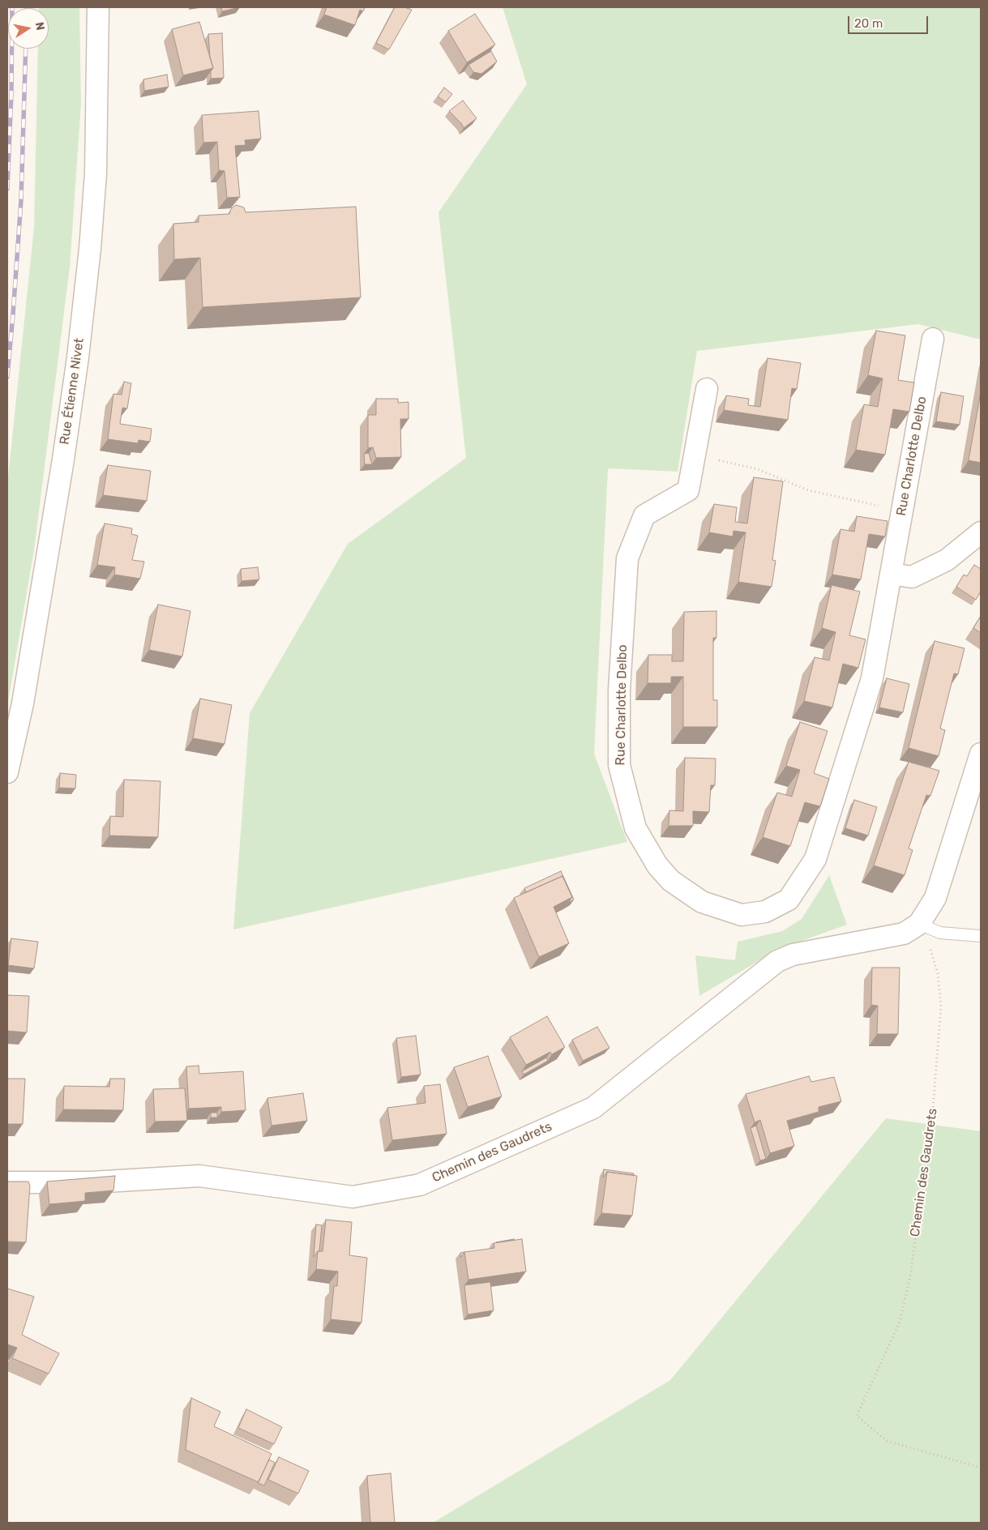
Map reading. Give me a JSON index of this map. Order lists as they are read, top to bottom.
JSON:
{
  "streets": {
    "street": ["Rue Étienne Nivet", "Rue Charlotte Delbo", "Chemin des Gaudrets"]
  },
  "scale_bar": "20 m",
  "north": "right"
}
